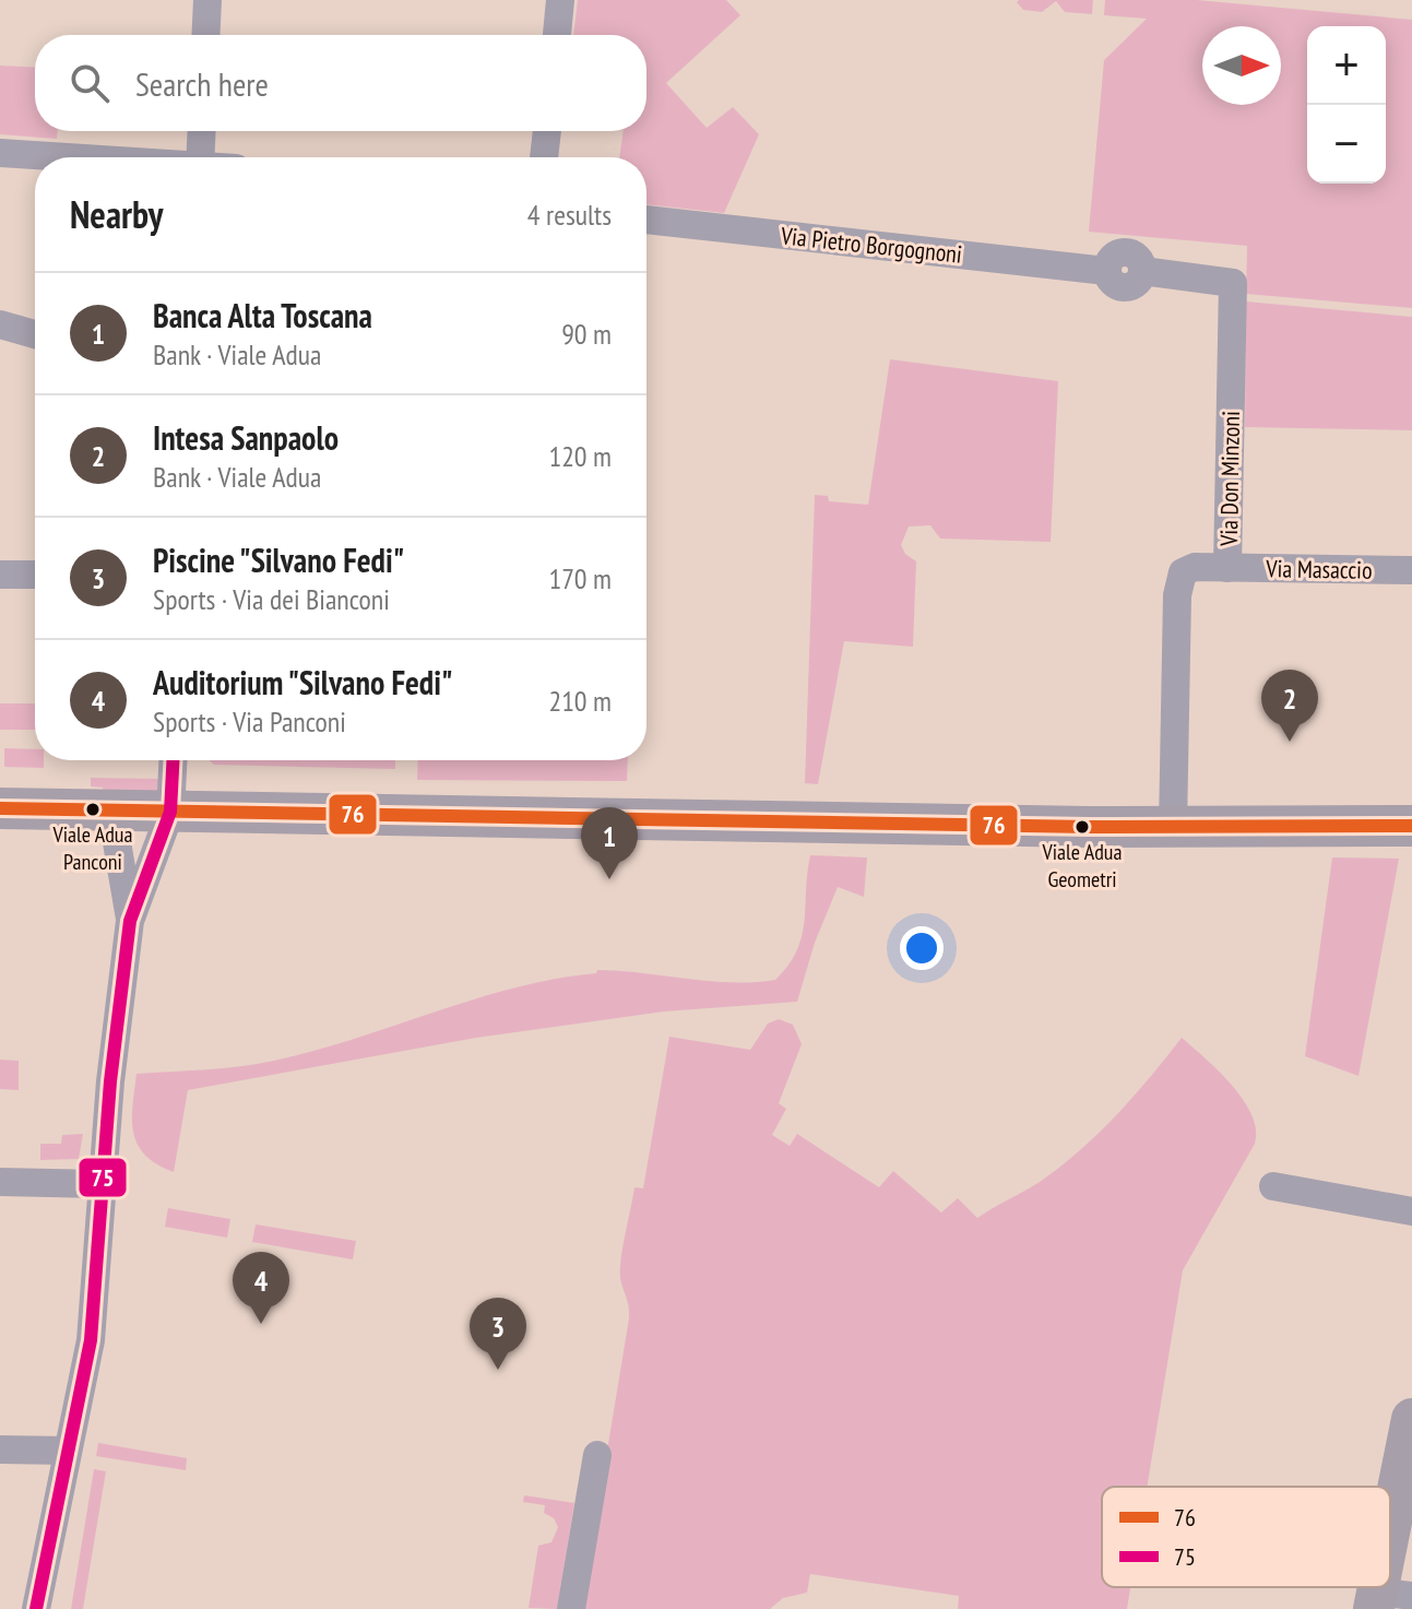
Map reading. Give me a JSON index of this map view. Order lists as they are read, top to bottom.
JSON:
{
  "streets": {
    "street": ["Via Pietro Borgognoni", "Via Don Minzoni", "Via Masaccio"]
  },
  "crossings": [
    ["Via Pietro Borgognoni", "Via Don Minzoni"],
    ["Via Don Minzoni", "Via Masaccio"]
  ],
  "places": ["Viale Adua Panconi", "Viale Adua Geometri"],
  "lines": ["transit line 75", "transit line 76"],
  "legend": ["76", "75"],
  "north": "right",
  "page": {
    "map_buttons": ["+", "−"],
    "search": "Search here",
    "heading": ["Nearby", "4 results"],
    "list": [
      {
        "mark": "1",
        "name": "Banca Alta Toscana",
        "note": "Bank · Viale Adua",
        "value": "90 m"
      },
      {
        "mark": "2",
        "name": "Intesa Sanpaolo",
        "note": "Bank · Viale Adua",
        "value": "120 m"
      },
      {
        "mark": "3",
        "name": "Piscine \"Silvano Fedi\"",
        "note": "Sports · Via dei Bianconi",
        "value": "170 m"
      },
      {
        "mark": "4",
        "name": "Auditorium \"Silvano Fedi\"",
        "note": "Sports · Via Panconi",
        "value": "210 m"
      }
    ],
    "pins": [
      "2",
      "1",
      "4",
      "3"
    ]
  }
}
